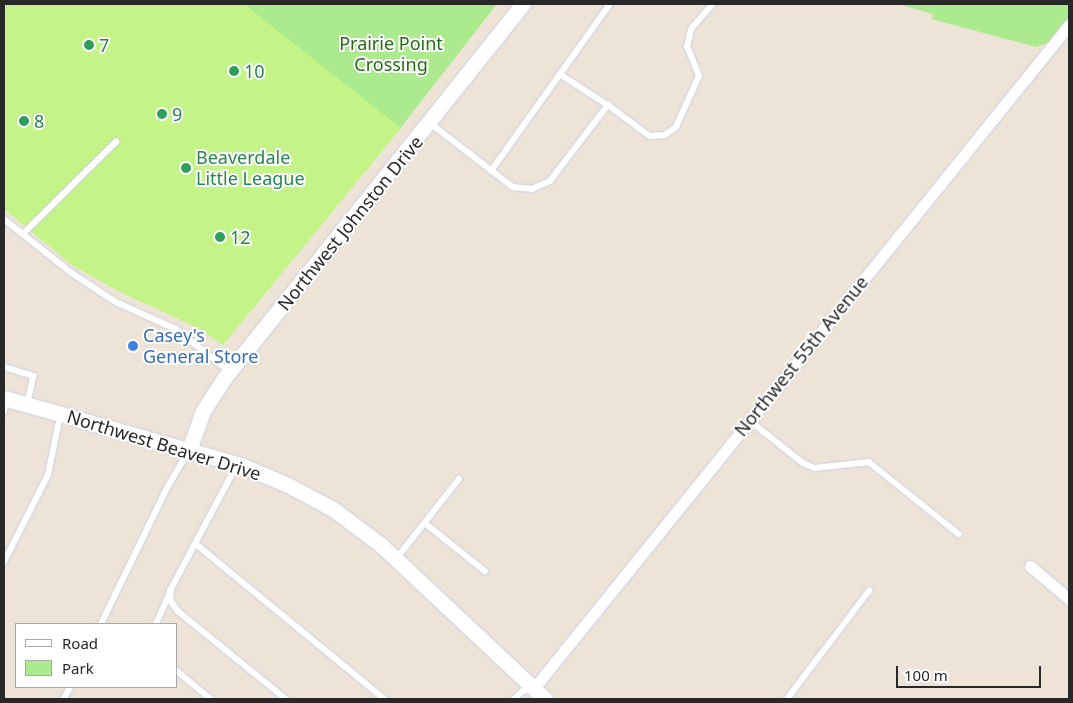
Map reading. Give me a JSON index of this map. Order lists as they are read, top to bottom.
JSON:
{
  "streets": {
    "main road": ["Northwest Johnston Drive", "Northwest Beaver Drive"],
    "street": ["Northwest 55th Avenue"]
  },
  "crossings": [
    ["Northwest Johnston Drive", "Northwest Beaver Drive"],
    ["Northwest 55th Avenue", "Northwest Beaver Drive"]
  ],
  "parks": ["Prairie Point Crossing"],
  "places": [
    "7",
    "10",
    "9",
    "8",
    "Beaverdale Little League",
    "12",
    "Casey's General Store"
  ],
  "legend": ["Road", "Park"],
  "scale_bar": "100 m"
}
